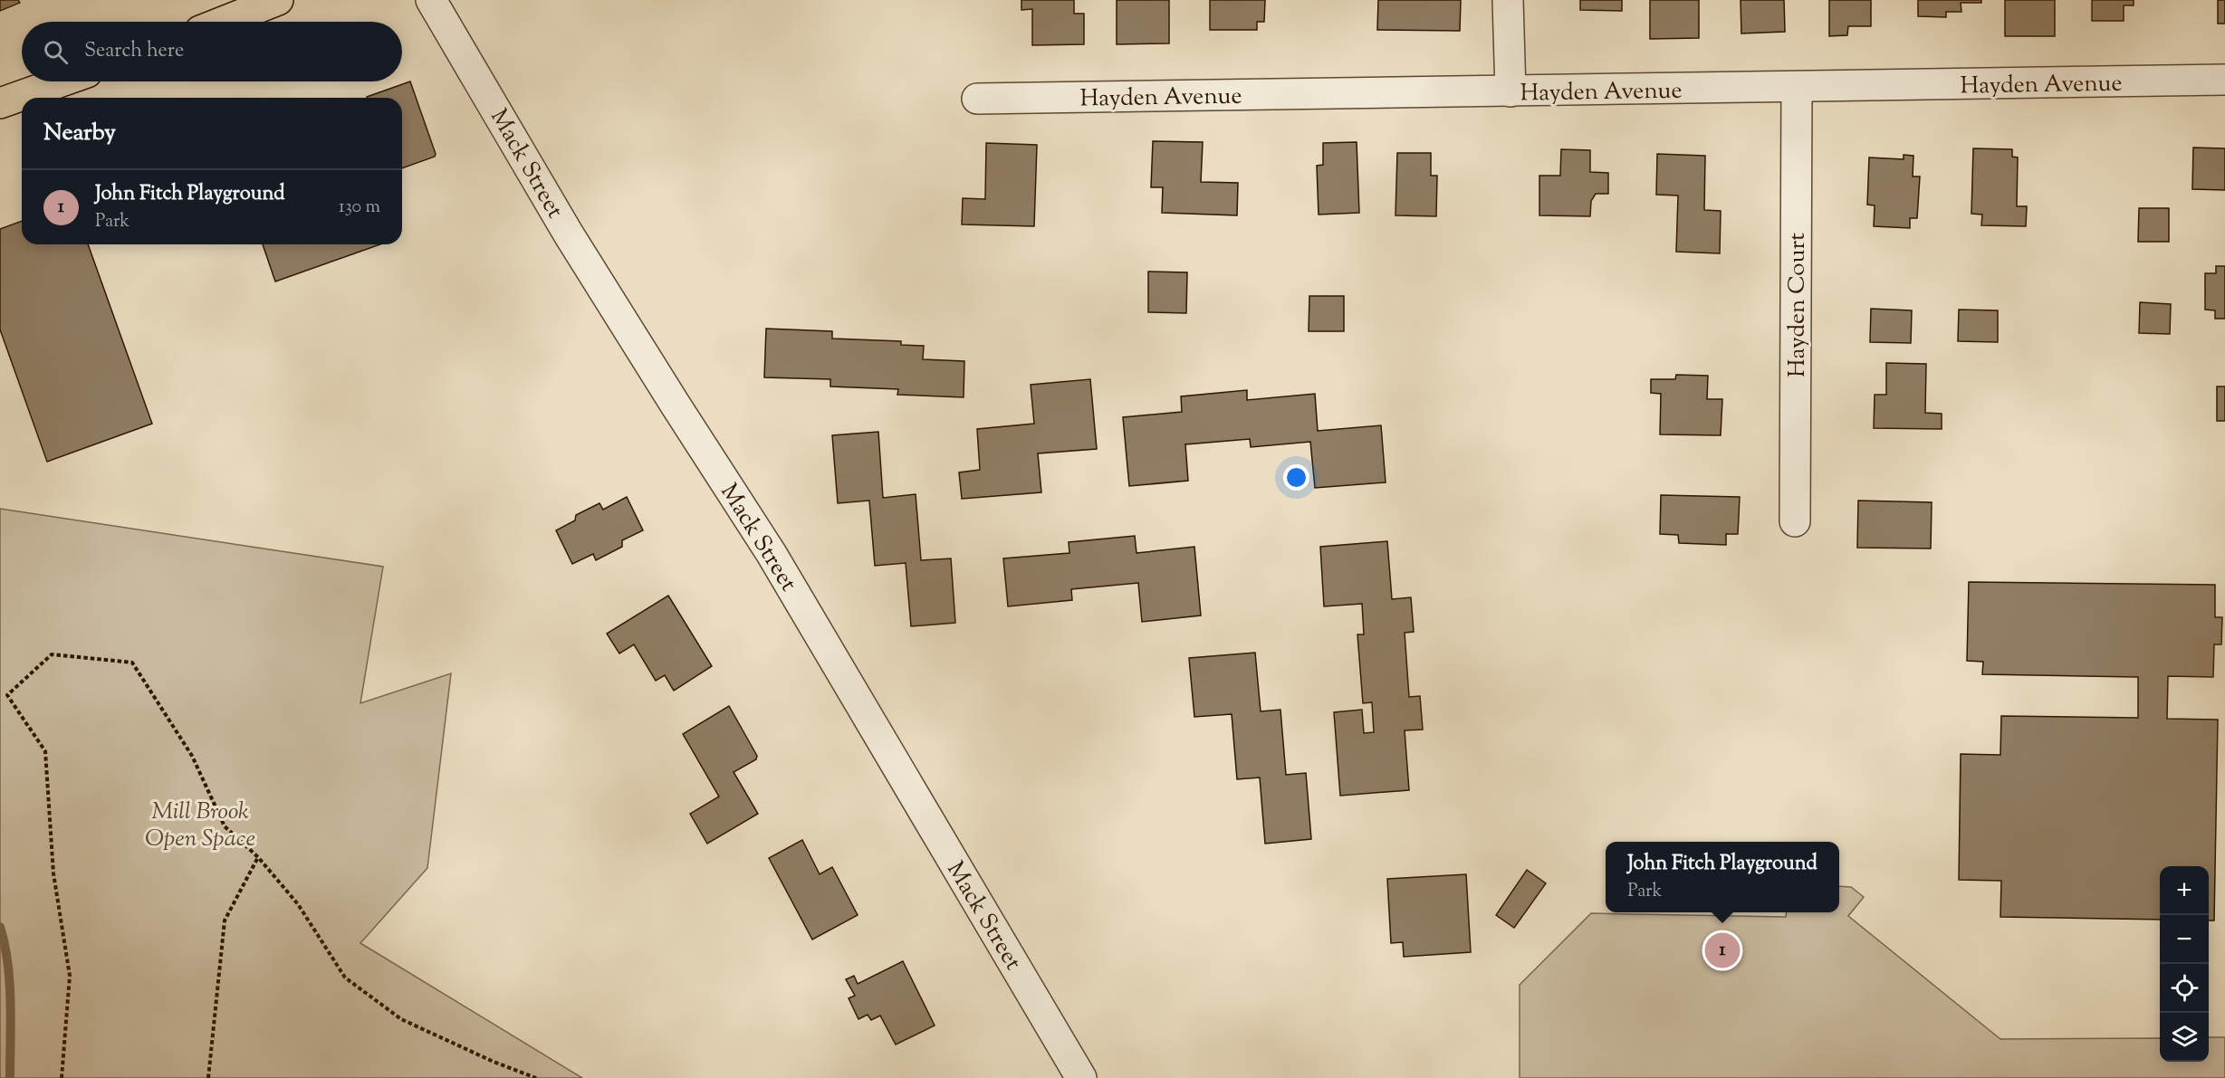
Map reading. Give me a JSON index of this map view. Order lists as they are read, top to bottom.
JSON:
{
  "streets": {
    "street": ["Hayden Avenue", "Mack Street", "Hayden Court"]
  },
  "crossings": [
    ["Hayden Avenue", "Hayden Court"]
  ],
  "parks": ["Mill Brook Open Space"],
  "page": {
    "search": "Search here",
    "heading": "Nearby",
    "list": [
      {
        "mark": "1",
        "name": "John Fitch Playground",
        "note": "Park",
        "value": "130 m"
      }
    ],
    "popup": ["John Fitch Playground", "Park"],
    "map_buttons": ["+", "−"],
    "pins": "1"
  }
}
